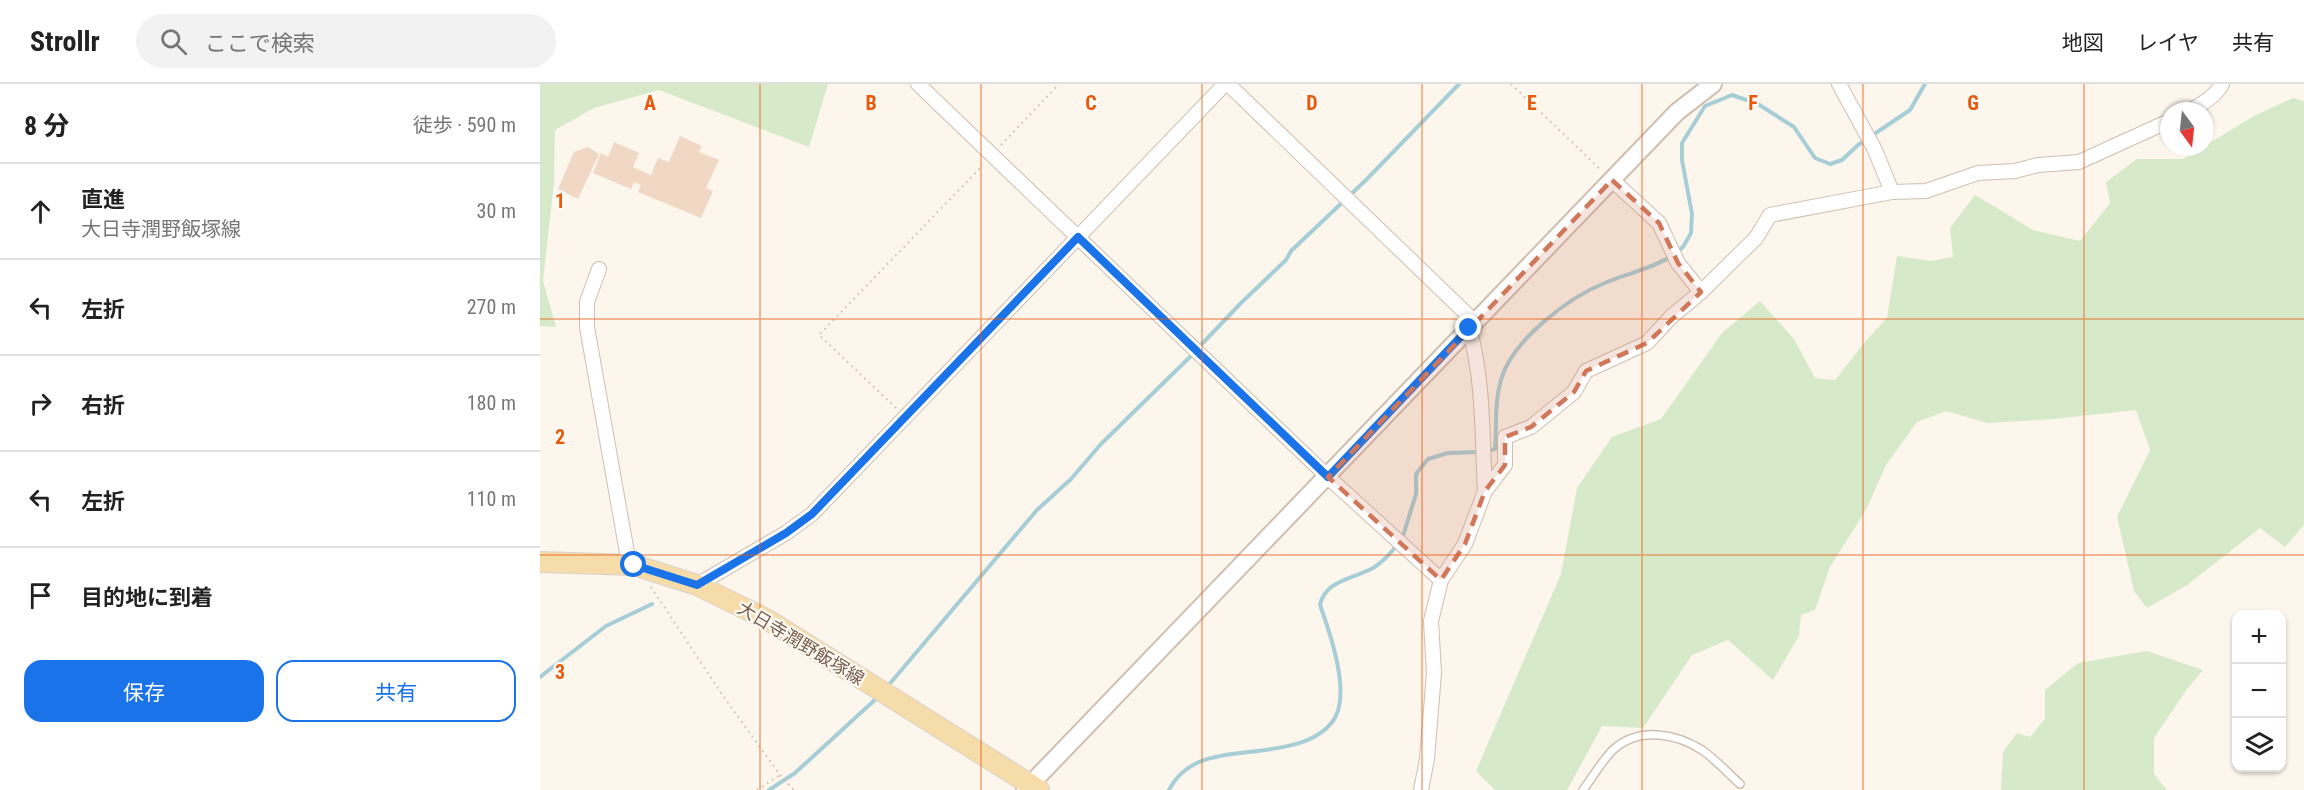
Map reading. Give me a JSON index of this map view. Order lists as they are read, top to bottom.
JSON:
{
  "streets": {
    "main road": ["大日寺潤野飯塚線"]
  },
  "north": "bottom",
  "page": {
    "header": "Strollr",
    "search": "ここで検索",
    "nav": ["地図", "レイヤ", "共有"],
    "heading": ["8 分", "徒歩 · 590 m"],
    "list": [
      ["直進", "大日寺潤野飯塚線", "30 m"],
      ["左折", "270 m"],
      ["右折", "180 m"],
      ["左折", "110 m"],
      "目的地に到着"
    ],
    "map_buttons": ["+", "−"],
    "buttons": ["保存", "共有"]
  },
  "grid": {
    "columns": [
      "A",
      "B",
      "C",
      "D",
      "E",
      "F",
      "G"
    ],
    "rows": ["1", "2", "3"]
  }
}
